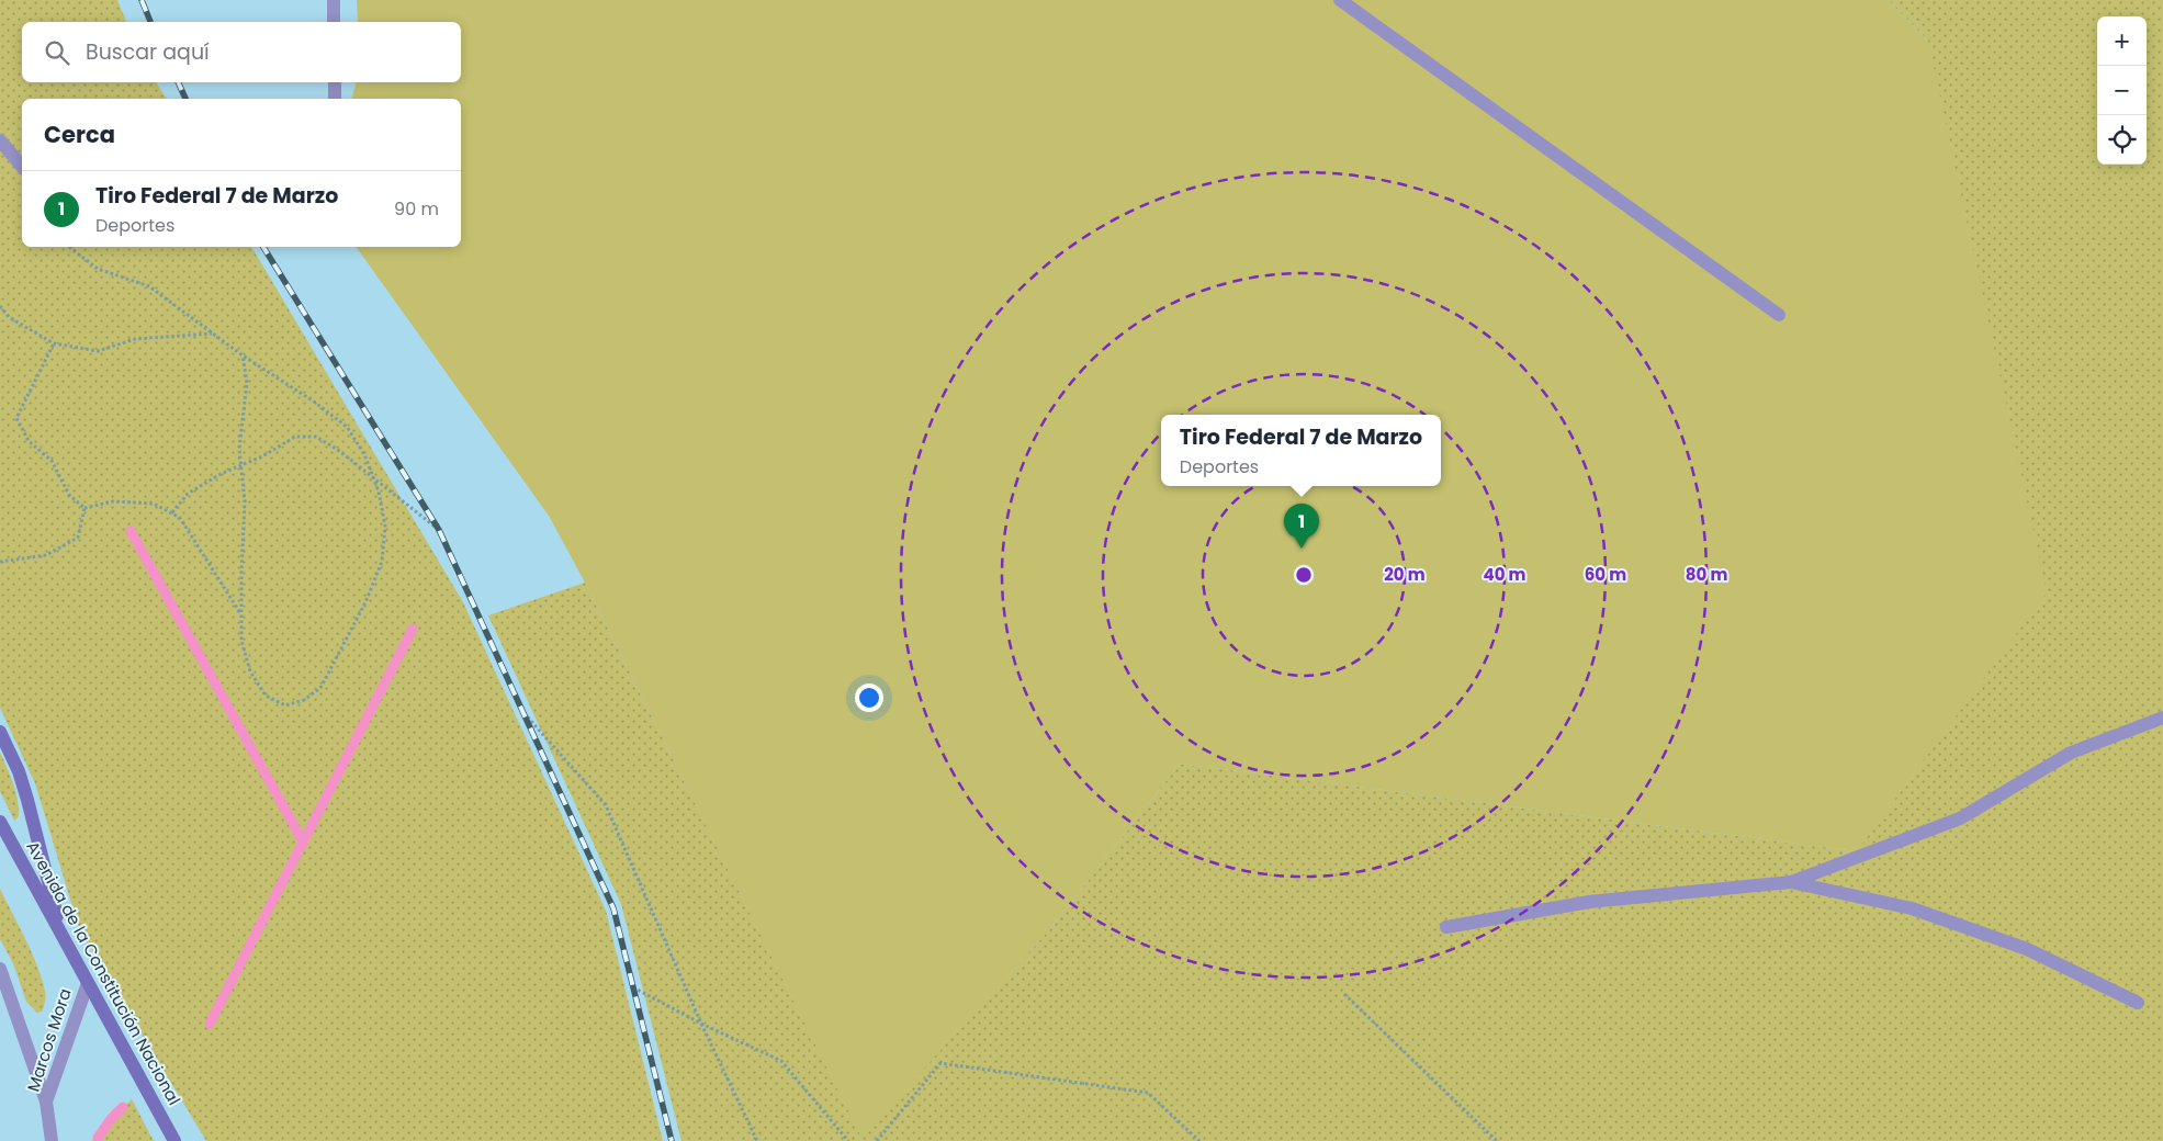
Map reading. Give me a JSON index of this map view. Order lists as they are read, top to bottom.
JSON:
{
  "streets": {
    "main road": ["Avenida de la Constitución Nacional"],
    "street": ["Marcos Mora"]
  },
  "crossings": [
    ["Avenida de la Constitución Nacional", "Marcos Mora"]
  ],
  "page": {
    "map_buttons": ["+", "−"],
    "search": "Buscar aquí",
    "heading": "Cerca",
    "list": [
      {
        "mark": "1",
        "name": "Tiro Federal 7 de Marzo",
        "note": "Deportes",
        "value": "90 m"
      }
    ],
    "popup": ["Tiro Federal 7 de Marzo", "Deportes"],
    "pins": "1"
  },
  "rings": [
    "20 m",
    "40 m",
    "60 m",
    "80 m"
  ]
}
